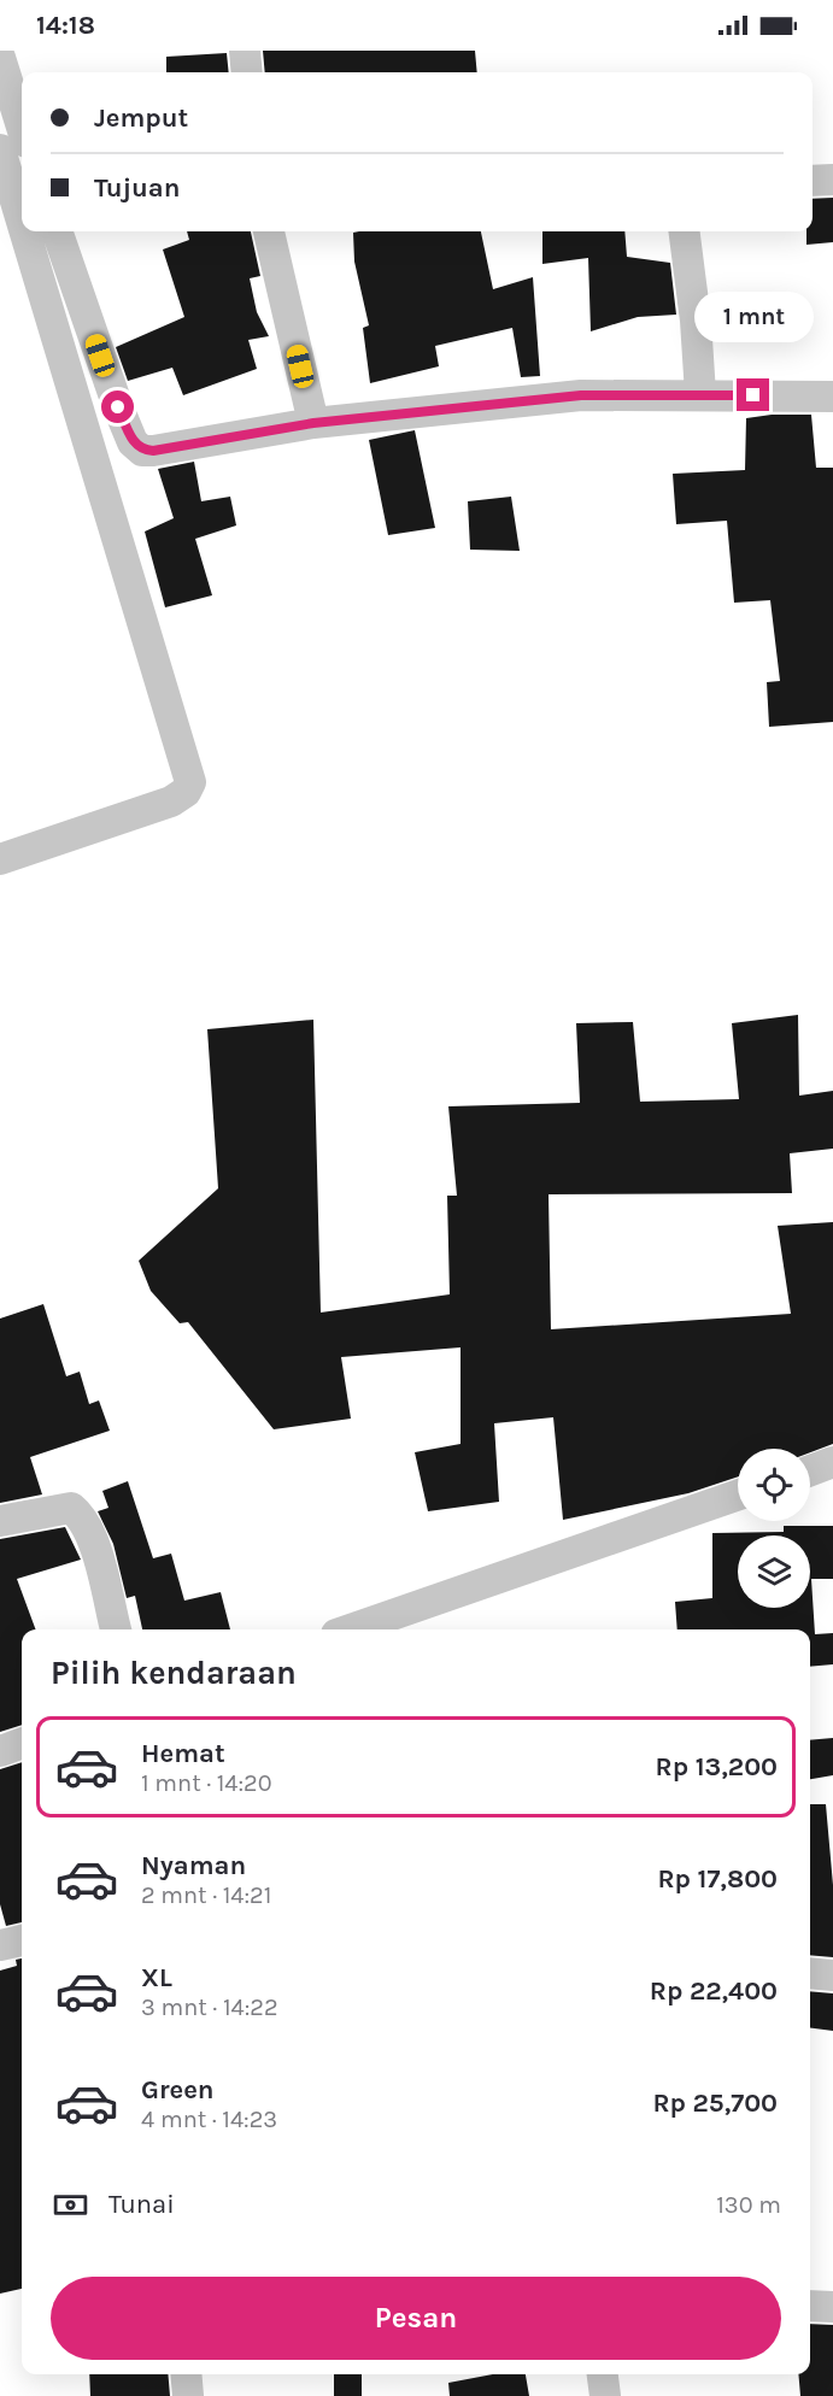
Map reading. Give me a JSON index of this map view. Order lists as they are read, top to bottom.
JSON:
{
  "page": {
    "status": "14:18",
    "banner": ["Jemput", "Tujuan"],
    "bubble": "1 mnt",
    "heading": "Pilih kendaraan",
    "list": [
      {
        "name": "Hemat",
        "note": "1 mnt · 14:20",
        "value": "Rp 13,200"
      },
      {
        "name": "Nyaman",
        "note": "2 mnt · 14:21",
        "value": "Rp 17,800"
      },
      {
        "name": "XL",
        "note": "3 mnt · 14:22",
        "value": "Rp 22,400"
      },
      {
        "name": "Green",
        "note": "4 mnt · 14:23",
        "value": "Rp 25,700"
      }
    ],
    "pay": ["Tunai", "130 m"],
    "buttons": "Pesan"
  }
}
